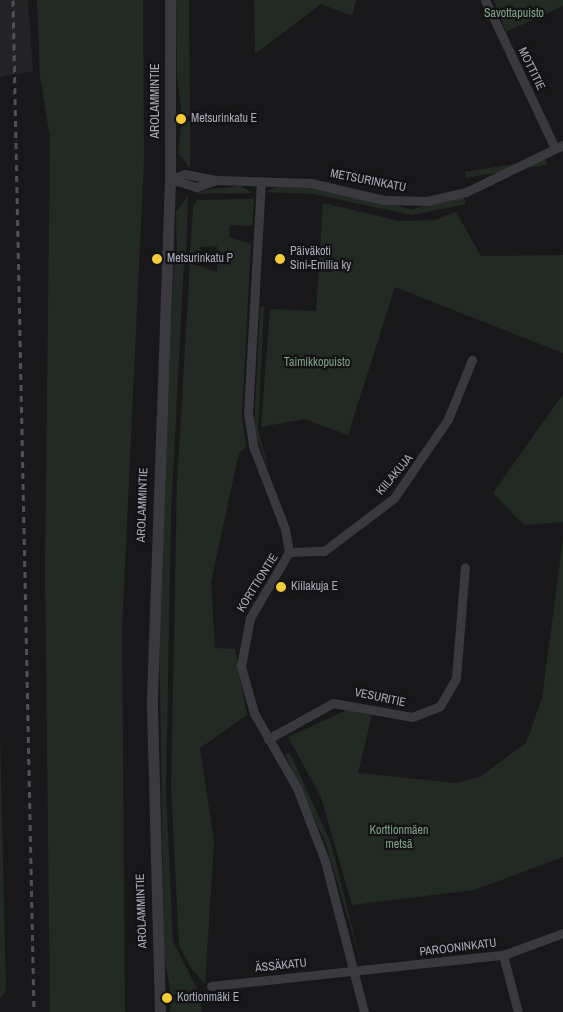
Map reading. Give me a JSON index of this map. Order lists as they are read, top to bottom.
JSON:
{
  "streets": {
    "street": [
      "MOTTITIE",
      "AROLAMMINTIE",
      "METSURINKATU",
      "KIILAKUJA",
      "KORTTIONTIE",
      "VESURITIE",
      "PAROONINKATU",
      "ÄSSÄKATU"
    ]
  },
  "crossings": [
    ["MOTTITIE", "METSURINKATU"],
    ["AROLAMMINTIE", "METSURINKATU"],
    ["METSURINKATU", "KORTTIONTIE"],
    ["KIILAKUJA", "KORTTIONTIE"],
    ["KORTTIONTIE", "VESURITIE"],
    ["KORTTIONTIE", "PAROONINKATU"],
    ["KORTTIONTIE", "ÄSSÄKATU"],
    ["PAROONINKATU", "ÄSSÄKATU"]
  ],
  "parks": ["Savottapuisto", "Taimikkopuisto", "Korttionmäen metsä"],
  "places": [
    "Metsurinkatu E",
    "Metsurinkatu P",
    "Päiväkoti Sini-Emilia ky",
    "Kiilakuja E",
    "Kortionmäki E"
  ]
}
